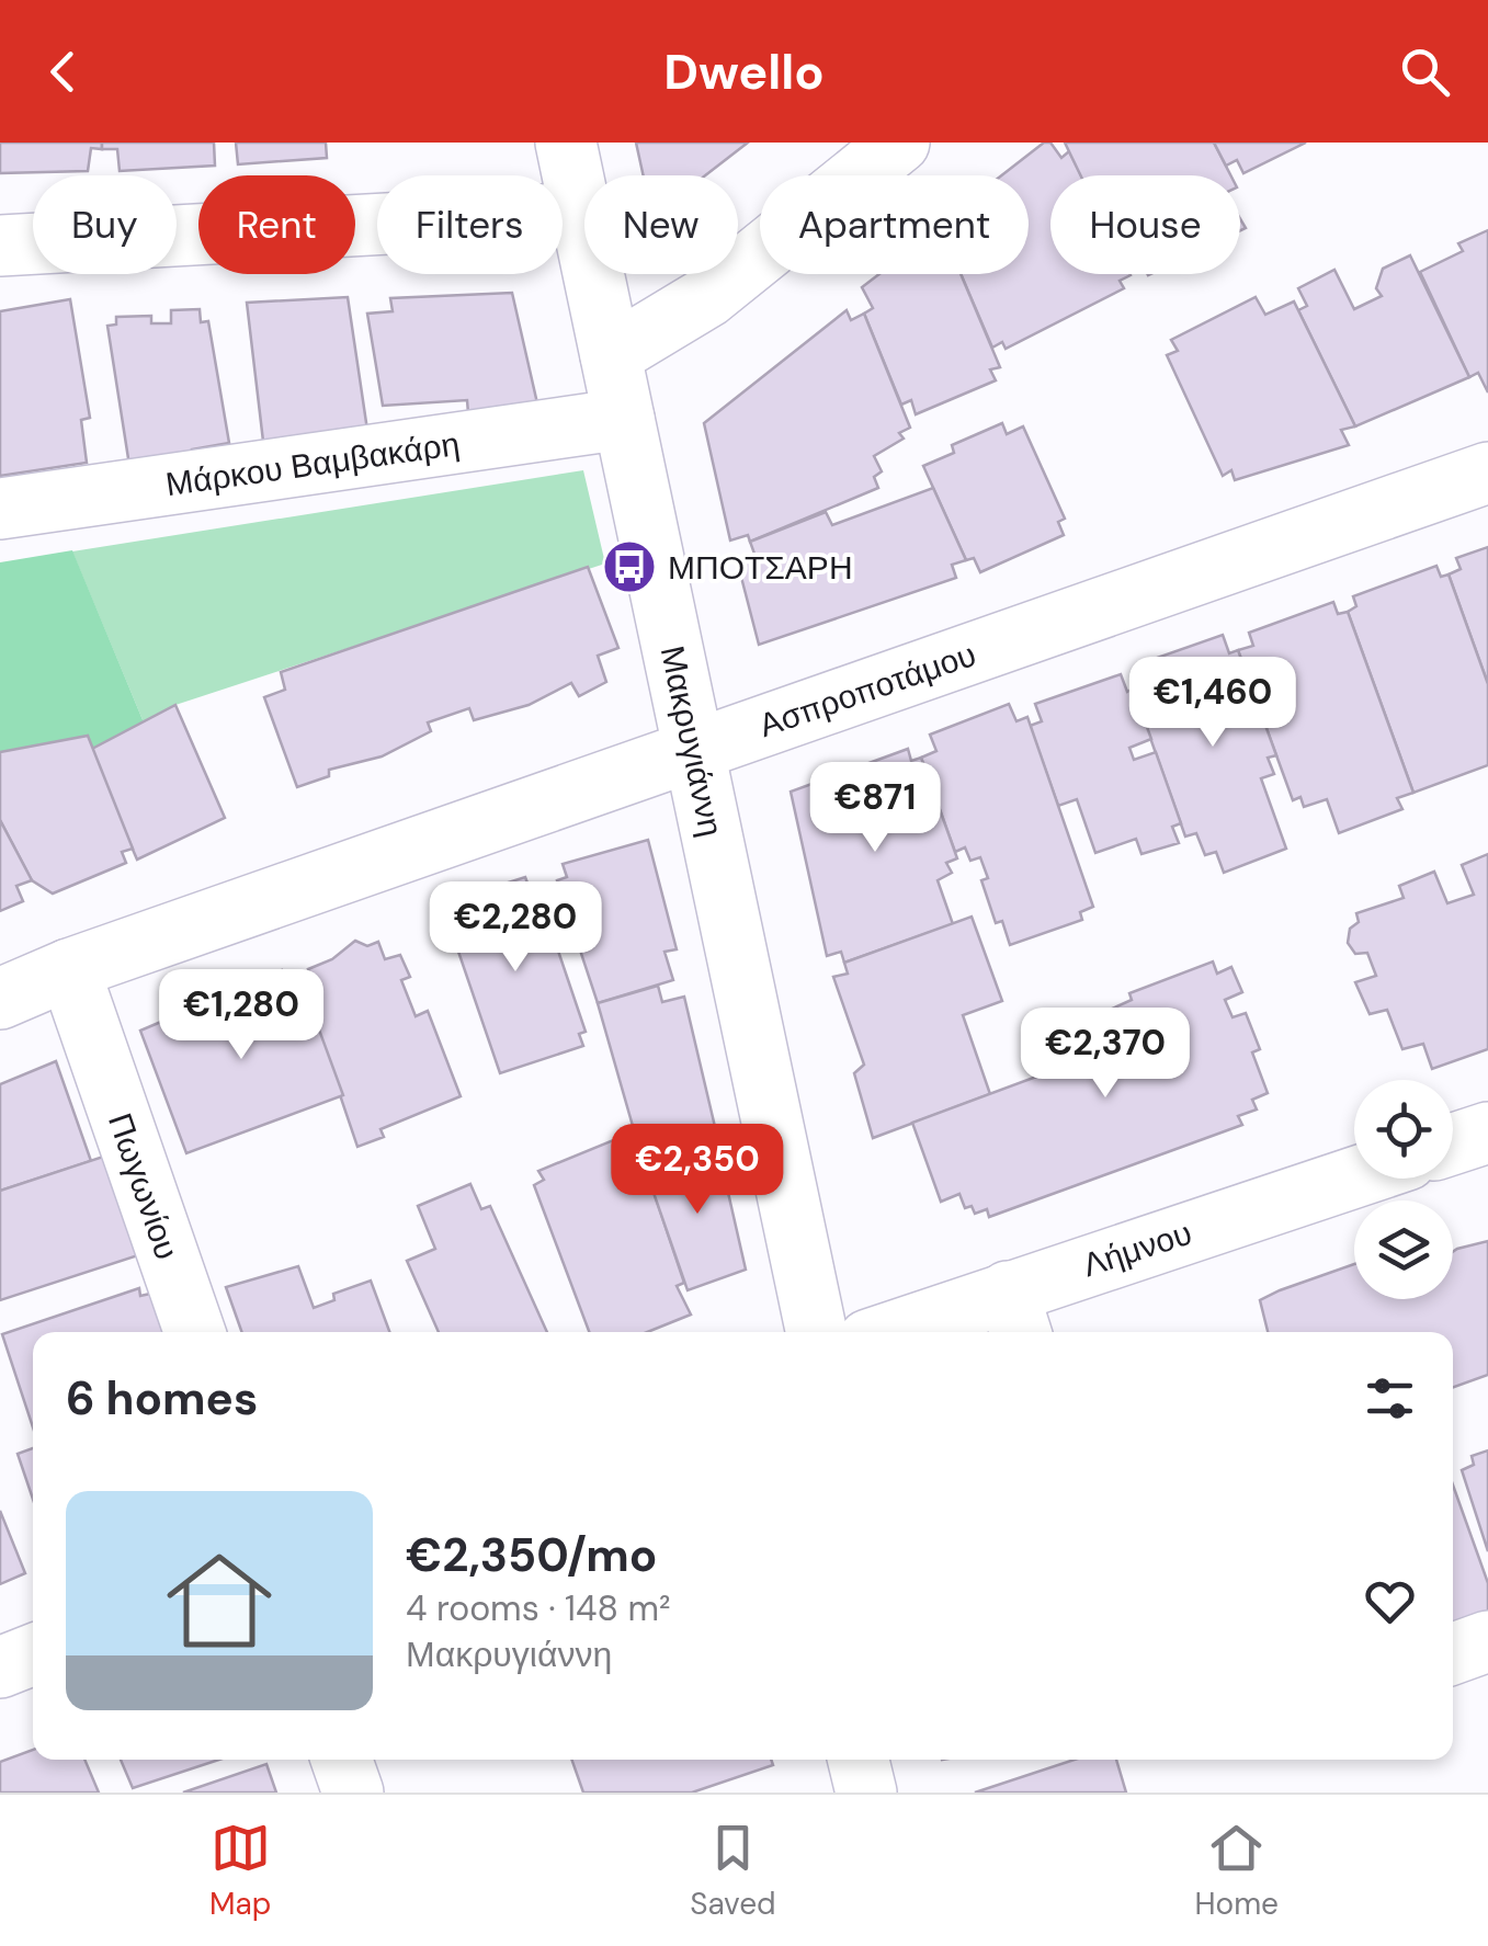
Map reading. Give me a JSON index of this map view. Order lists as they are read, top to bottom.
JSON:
{
  "streets": {
    "street": [
      "Μάρκου Βαμβακάρη",
      "Ασπροποτάμου",
      "Μακρυγιάννη",
      "Πωγωνίου",
      "Λήμνου"
    ]
  },
  "crossings": [
    ["Μάρκου Βαμβακάρη", "Μακρυγιάννη"],
    ["Ασπροποτάμου", "Μακρυγιάννη"],
    ["Ασπροποτάμου", "Πωγωνίου"]
  ],
  "places": {
    "bus stop": ["ΜΠΟΤΣΑΡΗ"]
  },
  "page": {
    "header": "Dwello",
    "chip": [
      "Buy",
      "Rent",
      "Filters",
      "New",
      "Apartment",
      "House"
    ],
    "price": [
      "€1,460",
      "€871",
      "€2,280",
      "€1,280",
      "€2,370",
      "€2,350"
    ],
    "heading": "6 homes",
    "list": [
      {
        "name": "€2,350/mo",
        "note": "4 rooms · 148 m² · Μακρυγιάννη"
      }
    ],
    "tabs": ["Map", "Saved", "Home"]
  }
}
